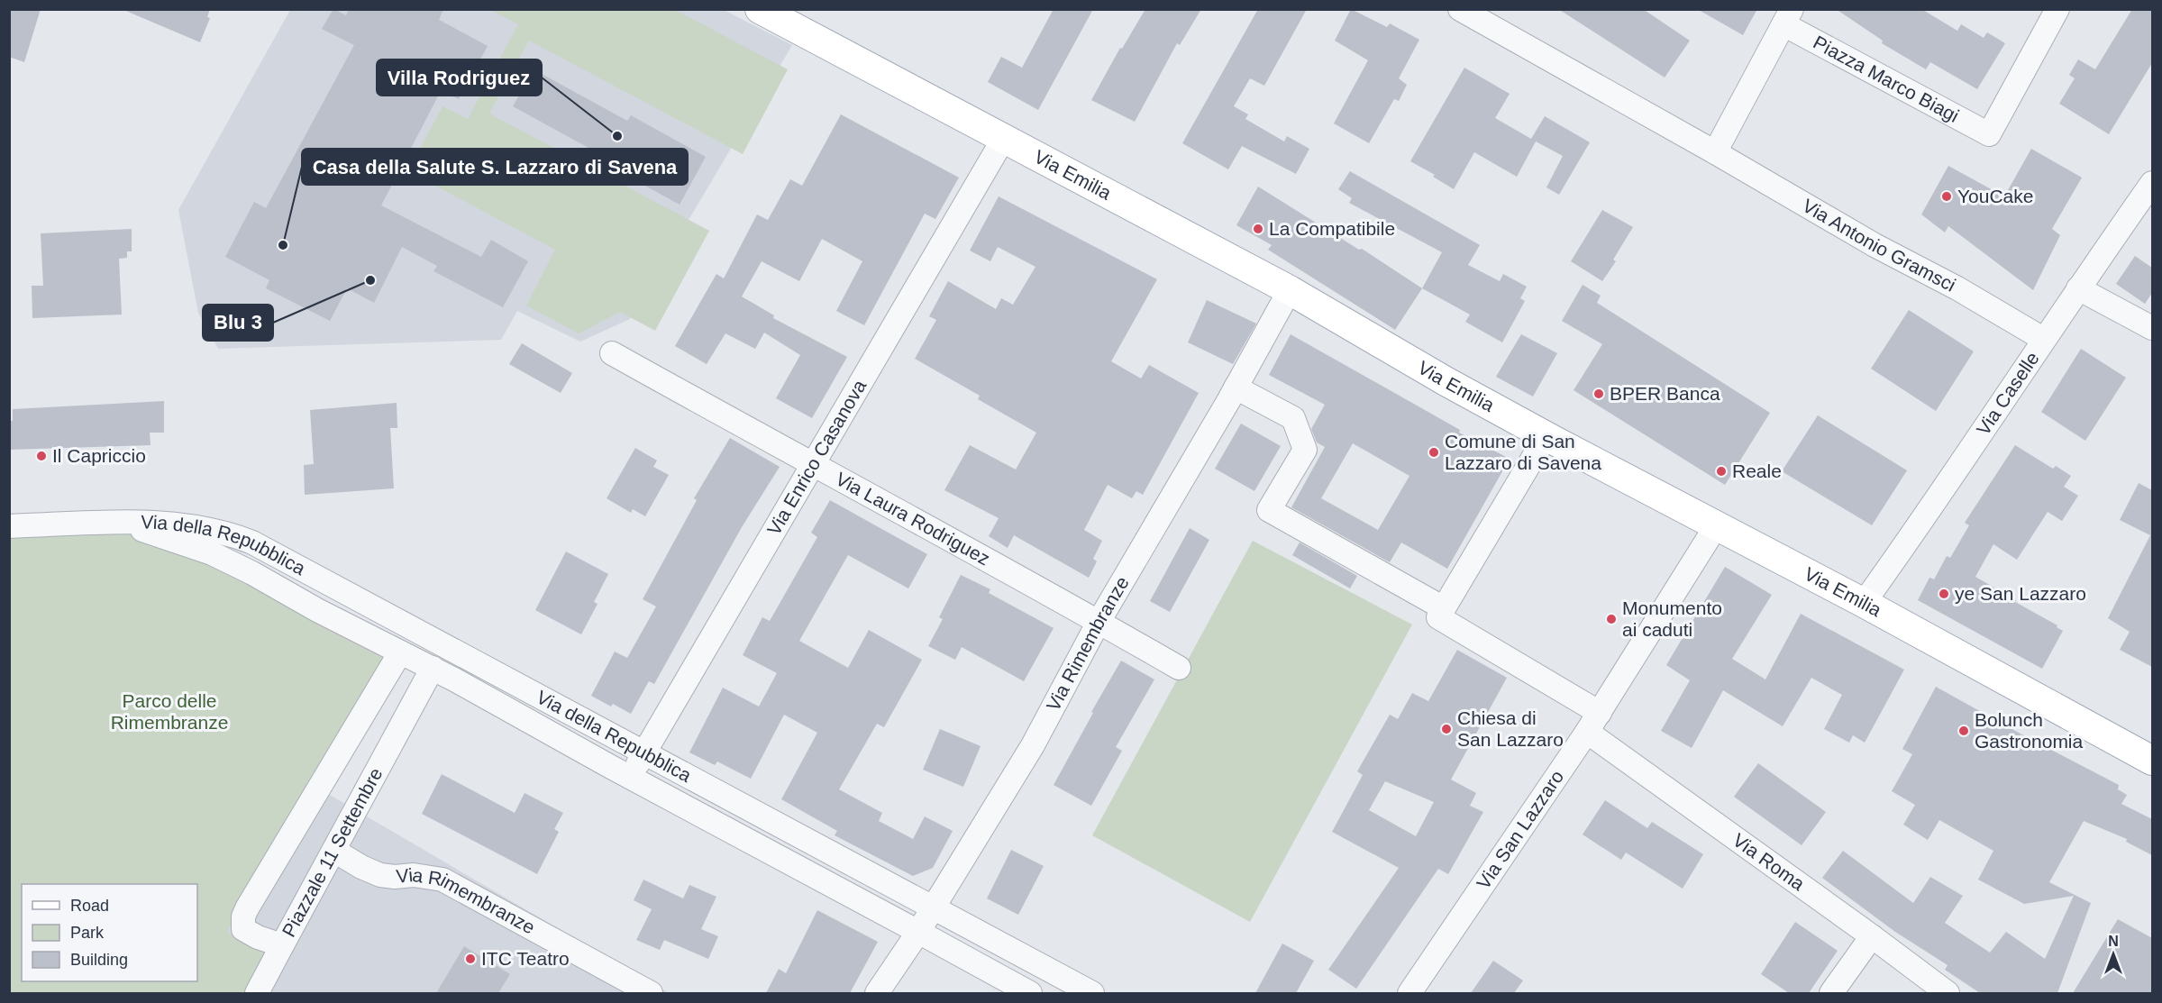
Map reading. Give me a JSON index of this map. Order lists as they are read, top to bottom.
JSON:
{
  "streets": {
    "main road": ["Via Emilia"],
    "street": [
      "Piazza Marco Biagi",
      "Via Antonio Gramsci",
      "Via Caselle",
      "Via Enrico Casanova",
      "Via Laura Rodriguez",
      "Via della Repubblica",
      "Via Rimembranze",
      "Via San Lazzaro",
      "Piazzale 11 Settembre",
      "Via Roma"
    ]
  },
  "crossings": [
    ["Via Emilia", "Via Caselle"],
    ["Via Emilia", "Via Enrico Casanova"],
    ["Via Emilia", "Via Rimembranze"],
    ["Via Emilia", "Via San Lazzaro"],
    ["Via Antonio Gramsci", "Via Caselle"],
    ["Via Enrico Casanova", "Via Laura Rodriguez"],
    ["Via Enrico Casanova", "Via della Repubblica"],
    ["Via Laura Rodriguez", "Via Rimembranze"],
    ["Via della Repubblica", "Via Rimembranze"],
    ["Via della Repubblica", "Piazzale 11 Settembre"],
    ["Via Rimembranze", "Piazzale 11 Settembre"],
    ["Via San Lazzaro", "Via Roma"]
  ],
  "parks": ["Parco delle Rimembranze"],
  "places": [
    "Villa Rodriguez",
    "YouCake",
    "La Compatibile",
    "Casa della Salute S. Lazzaro di Savena",
    "Blu 3",
    "BPER Banca",
    "Comune di San Lazzaro di Savena",
    "Il Capriccio",
    "Reale",
    "ye San Lazzaro",
    "Monumento ai caduti",
    "Chiesa di San Lazzaro",
    "Bolunch Gastronomia",
    "ITC Teatro"
  ],
  "legend": ["Road", "Park", "Building"],
  "north": "top"
}
